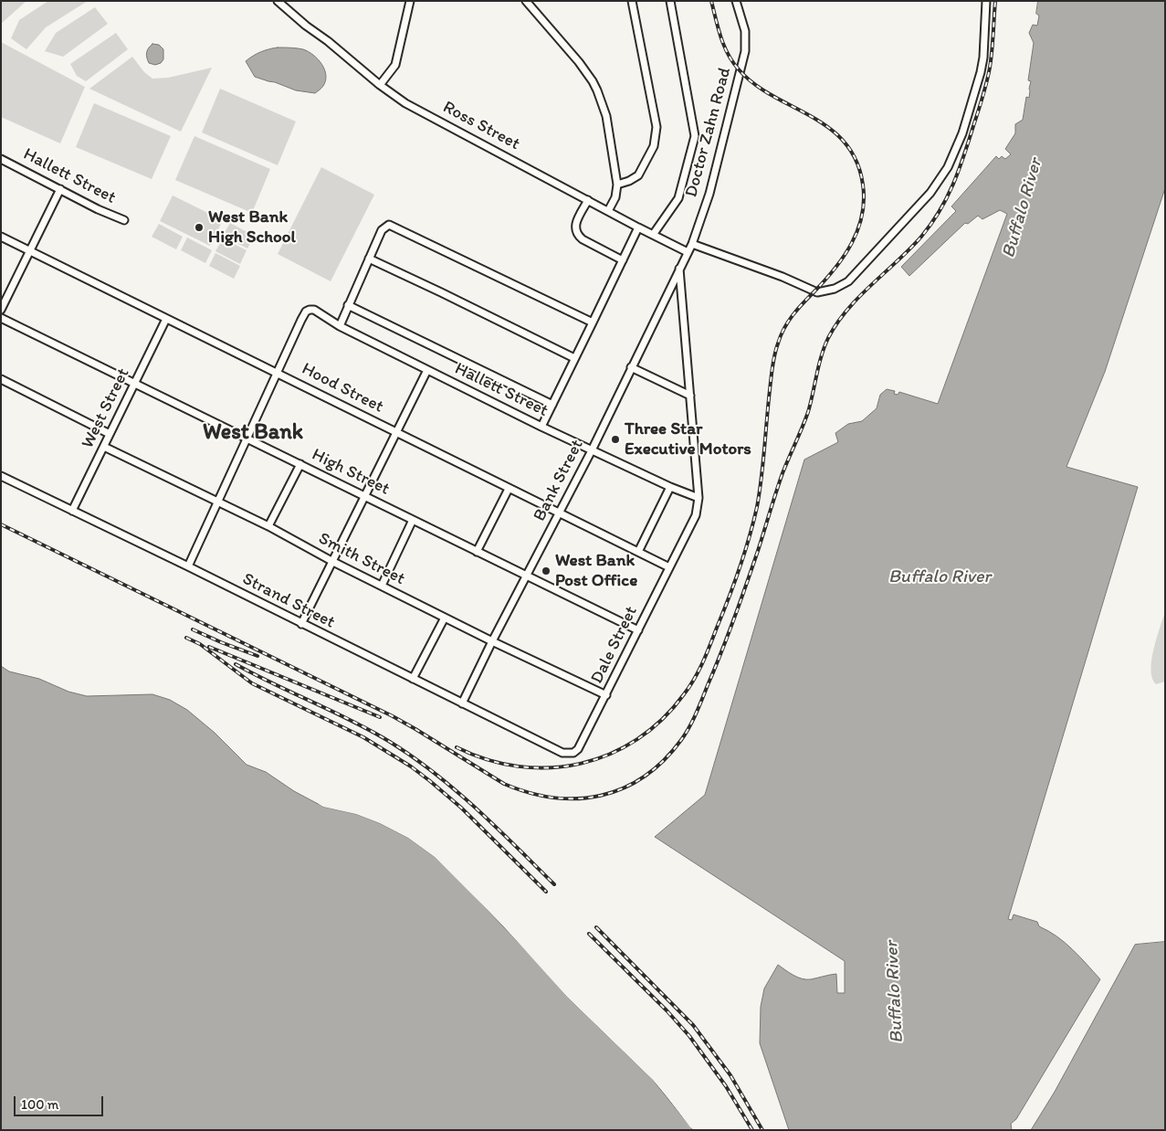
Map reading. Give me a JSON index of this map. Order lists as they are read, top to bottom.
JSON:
{
  "streets": {
    "street": [
      "Ross Street",
      "Doctor Zahn Road",
      "Hallett Street",
      "Hood Street",
      "West Street",
      "High Street",
      "Bank Street",
      "Smith Street",
      "Strand Street",
      "Dale Street"
    ]
  },
  "crossings": [
    ["Ross Street", "Doctor Zahn Road"],
    ["Doctor Zahn Road", "Bank Street"],
    ["Doctor Zahn Road", "Dale Street"],
    ["Hallett Street", "Hood Street"],
    ["Hallett Street", "Bank Street"],
    ["Hallett Street", "Dale Street"],
    ["Hood Street", "West Street"],
    ["Hood Street", "Bank Street"],
    ["Hood Street", "Dale Street"],
    ["West Street", "High Street"],
    ["West Street", "Smith Street"],
    ["West Street", "Strand Street"],
    ["High Street", "Bank Street"],
    ["High Street", "Dale Street"],
    ["Bank Street", "Smith Street"],
    ["Bank Street", "Strand Street"],
    ["Bank Street", "Dale Street"],
    ["Smith Street", "Dale Street"],
    ["Strand Street", "Dale Street"]
  ],
  "districts": ["West Bank"],
  "water": ["Buffalo River"],
  "places": ["West Bank High School", "Three Star Executive Motors", "West Bank Post Office"],
  "scale_bar": "100 m"
}
